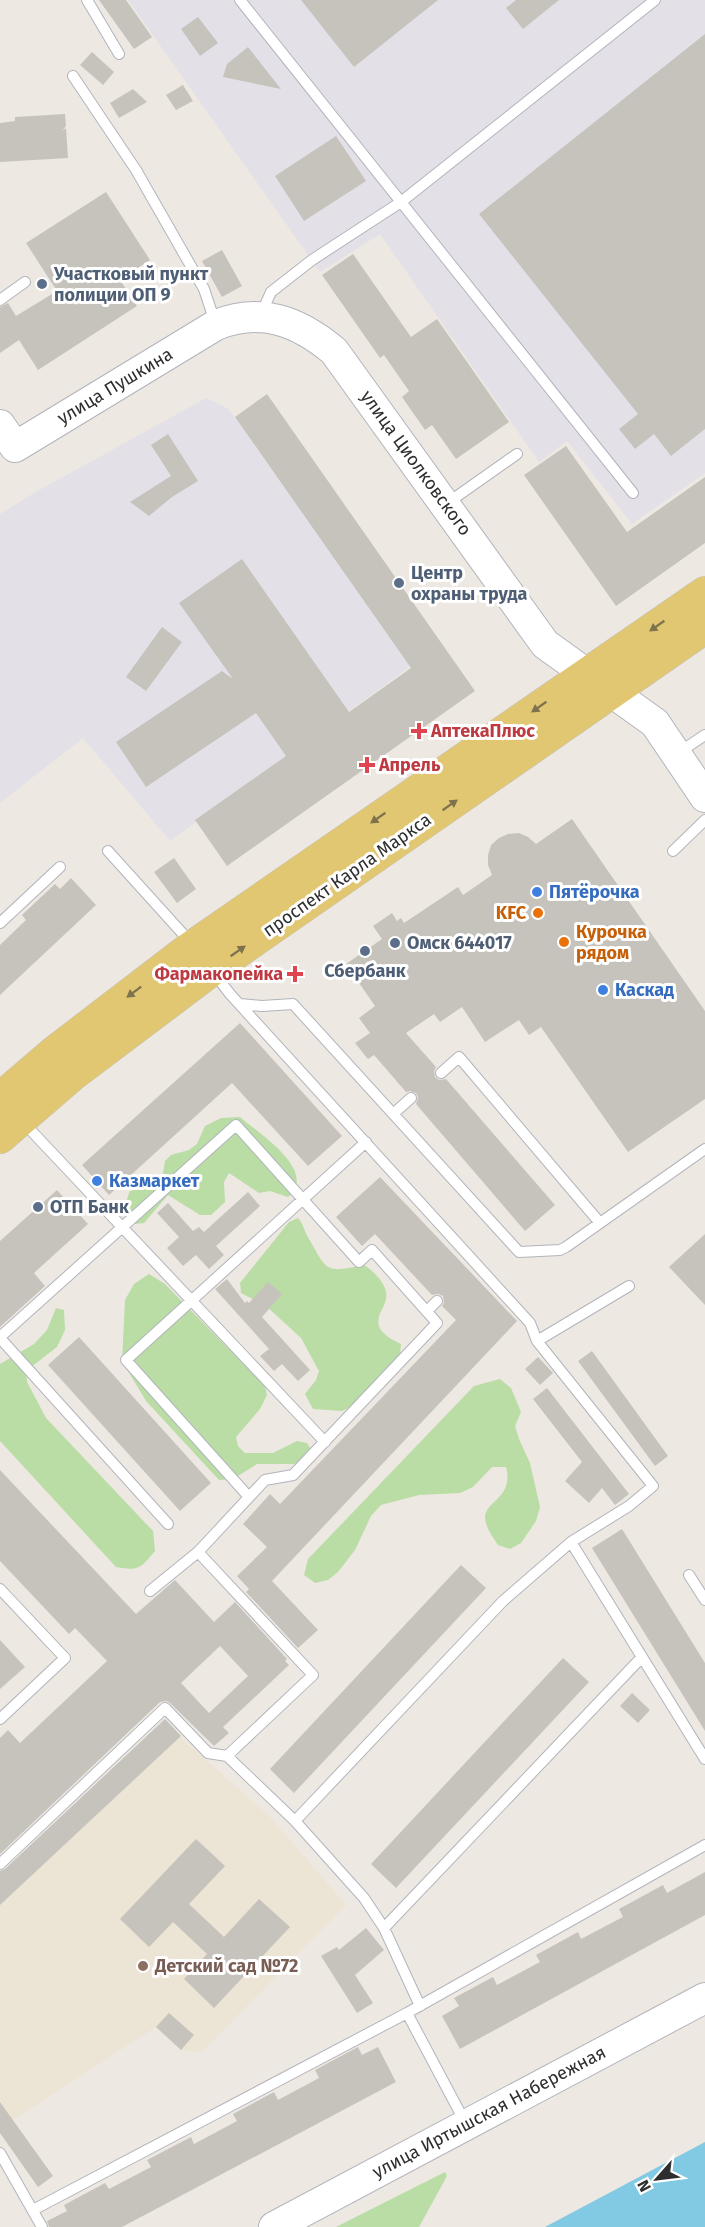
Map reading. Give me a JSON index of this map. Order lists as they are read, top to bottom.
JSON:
{
  "streets": {
    "main road": [
      "улица Пушкина",
      "улица Циолковского",
      "проспект Карла Маркса",
      "улица Иртышская Набережная"
    ]
  },
  "crossings": [
    ["улица Пушкина", "улица Циолковского"],
    ["улица Циолковского", "проспект Карла Маркса"]
  ],
  "places": {
    "other": [
      "Участковый пункт полиции ОП 9",
      "Центр охраны труда",
      "Пятёрочка",
      "KFC",
      "Курочка рядом",
      "Омск 644017",
      "Сбербанк",
      "Каскад",
      "Казмаркет",
      "ОТП Банк",
      "Детский сад №72"
    ],
    "health": ["АптекаПлюс", "Апрель", "Фармакопейка"]
  },
  "north": "bottom left"
}
